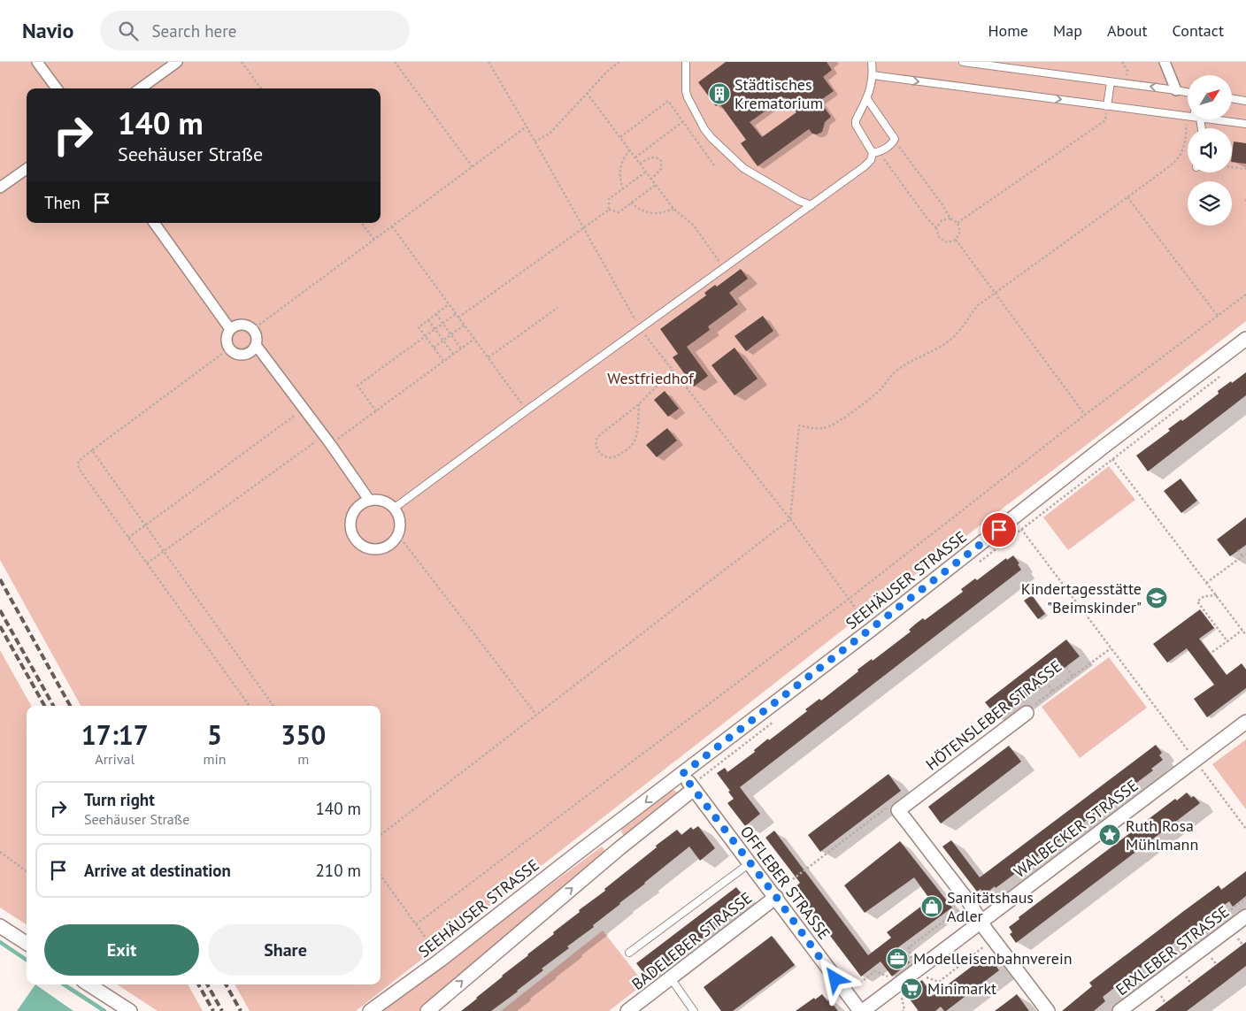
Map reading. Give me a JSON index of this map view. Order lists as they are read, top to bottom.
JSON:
{
  "streets": {
    "street": [
      "SEEHÄUSER STRASSE",
      "HÖTENSLEBER STRASSE",
      "WALBECKER STRASSE",
      "OFFLEBER STRASSE",
      "BADELEBER STRASSE",
      "ERXLEBER STRASSE"
    ]
  },
  "crossings": [
    ["SEEHÄUSER STRASSE", "OFFLEBER STRASSE"],
    ["WALBECKER STRASSE", "OFFLEBER STRASSE"],
    ["OFFLEBER STRASSE", "BADELEBER STRASSE"]
  ],
  "parks": ["Westfriedhof"],
  "places": {
    "building": ["Städtisches Krematorium"],
    "school or university": ["Kindertagesstätte \"Beimskinder\""],
    "place": ["Ruth Rosa Mühlmann"],
    "shop": ["Sanitätshaus Adler"],
    "office": ["Modelleisenbahnverein"],
    "supermarket": ["Minimarkt"]
  },
  "north": "top right",
  "page": {
    "header": "Navio",
    "search": "Search here",
    "nav": [
      "Home",
      "Map",
      "About",
      "Contact"
    ],
    "turn": ["140 m", "Seehäuser Straße"],
    "then": "Then",
    "eta": [
      "17:17",
      "Arrival",
      "5",
      "min",
      "350",
      "m"
    ],
    "list": [
      {
        "name": "Turn right",
        "note": "Seehäuser Straße",
        "value": "140 m"
      },
      {
        "name": "Arrive at destination",
        "value": "210 m"
      }
    ],
    "buttons": ["Exit", "Share"]
  }
}
